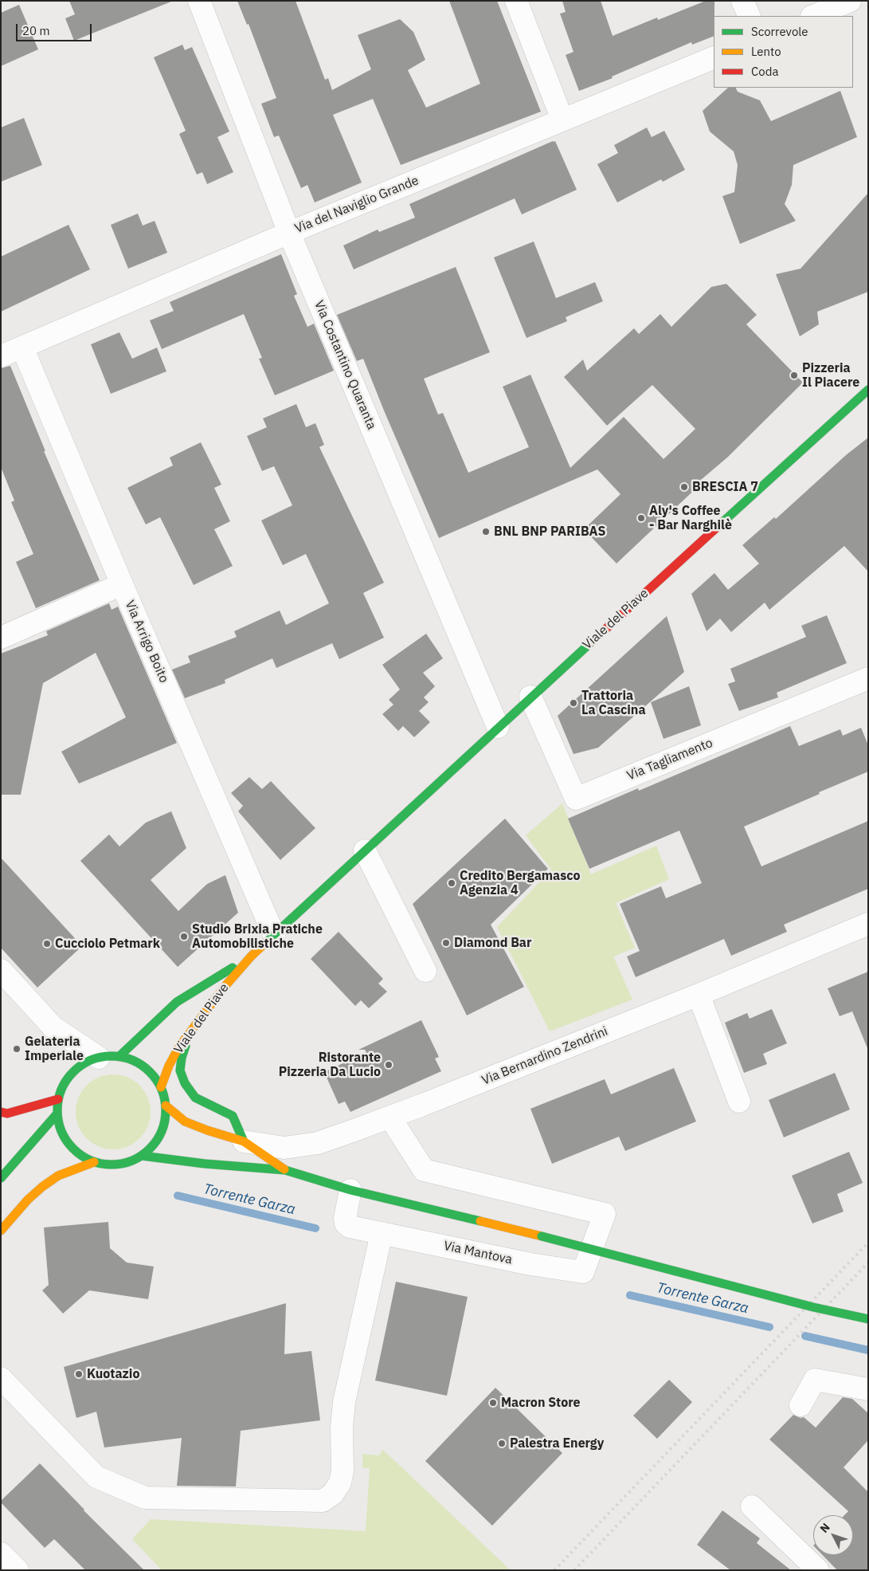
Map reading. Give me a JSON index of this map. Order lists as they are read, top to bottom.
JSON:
{
  "streets": {
    "main road": ["Viale del Piave"],
    "street": [
      "Via del Naviglio Grande",
      "Via Costantino Quaranta",
      "Via Arrigo Boito",
      "Via Tagliamento",
      "Via Bernardino Zendrini",
      "Via Mantova"
    ]
  },
  "crossings": [
    ["Via del Naviglio Grande", "Via Costantino Quaranta"],
    ["Via del Naviglio Grande", "Via Arrigo Boito"],
    ["Via Costantino Quaranta", "Viale del Piave"],
    ["Viale del Piave", "Via Arrigo Boito"],
    ["Viale del Piave", "Via Tagliamento"],
    ["Via Bernardino Zendrini", "Via Mantova"]
  ],
  "water": ["Torrente Garza"],
  "places": [
    "Pizzeria Il Piacere",
    "BRESCIA 7",
    "Aly's Coffee - Bar Narghilè",
    "BNL BNP PARIBAS",
    "Trattoria La Cascina",
    "Credito Bergamasco Agenzia 4",
    "Studio Brixia Pratiche Automobilistiche",
    "Diamond Bar",
    "Cucciolo Petmark",
    "Gelateria Imperiale",
    "Ristorante Pizzeria Da Lucio",
    "Kuotazio",
    "Macron Store",
    "Palestra Energy"
  ],
  "legend": ["Scorrevole", "Lento", "Coda"],
  "scale_bar": "20 m",
  "north": "top left"
}
